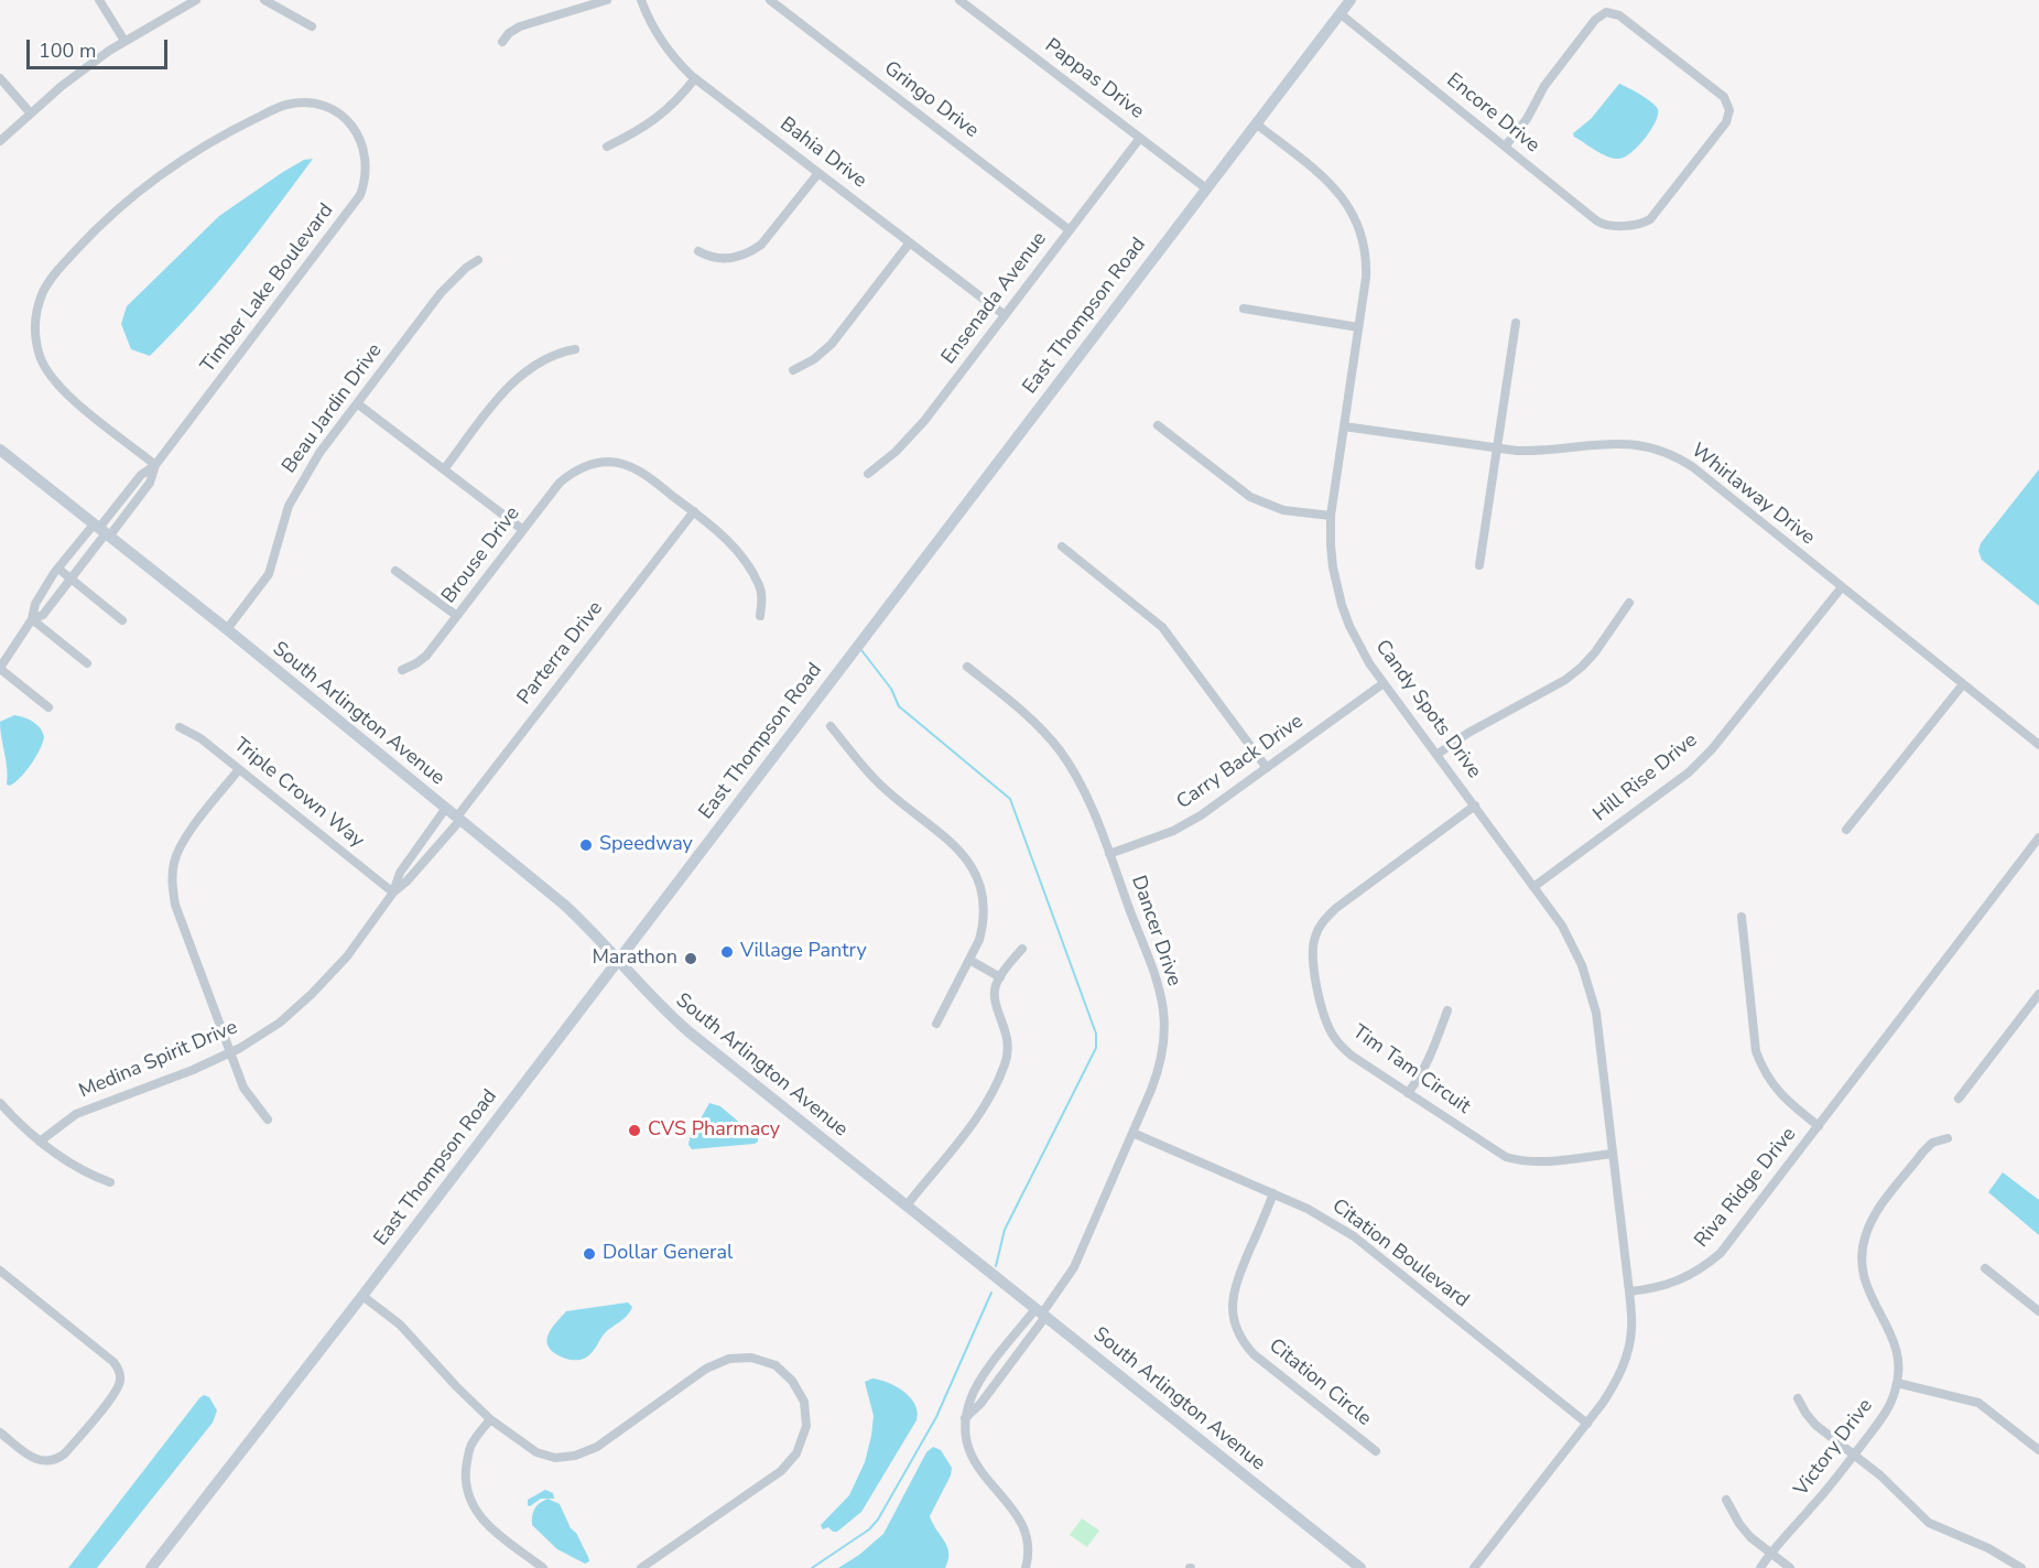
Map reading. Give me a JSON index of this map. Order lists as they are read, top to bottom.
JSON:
{
  "streets": {
    "main road": ["East Thompson Road", "South Arlington Avenue"],
    "street": [
      "Pappas Drive",
      "Gringo Drive",
      "Encore Drive",
      "Bahia Drive",
      "Timber Lake Boulevard",
      "Ensenada Avenue",
      "Beau Jardin Drive",
      "Whirlaway Drive",
      "Brouse Drive",
      "Parterra Drive",
      "Candy Spots Drive",
      "Carry Back Drive",
      "Hill Rise Drive",
      "Triple Crown Way",
      "Dancer Drive",
      "Medina Spirit Drive",
      "Tim Tam Circuit",
      "Riva Ridge Drive",
      "Citation Boulevard",
      "Citation Circle",
      "Victory Drive"
    ]
  },
  "crossings": [
    ["Pappas Drive", "Ensenada Avenue"],
    ["Pappas Drive", "East Thompson Road"],
    ["Gringo Drive", "Ensenada Avenue"],
    ["Encore Drive", "East Thompson Road"],
    ["Bahia Drive", "Ensenada Avenue"],
    ["Timber Lake Boulevard", "South Arlington Avenue"],
    ["East Thompson Road", "Candy Spots Drive"],
    ["East Thompson Road", "South Arlington Avenue"],
    ["Beau Jardin Drive", "South Arlington Avenue"],
    ["Whirlaway Drive", "Candy Spots Drive"],
    ["Whirlaway Drive", "Hill Rise Drive"],
    ["Brouse Drive", "Parterra Drive"],
    ["Parterra Drive", "South Arlington Avenue"],
    ["Parterra Drive", "Medina Spirit Drive"],
    ["Candy Spots Drive", "Carry Back Drive"],
    ["Candy Spots Drive", "Hill Rise Drive"],
    ["Candy Spots Drive", "Tim Tam Circuit"],
    ["Candy Spots Drive", "Riva Ridge Drive"],
    ["South Arlington Avenue", "Dancer Drive"],
    ["South Arlington Avenue", "Medina Spirit Drive"],
    ["Carry Back Drive", "Dancer Drive"],
    ["Triple Crown Way", "Medina Spirit Drive"],
    ["Dancer Drive", "Citation Boulevard"],
    ["Citation Boulevard", "Citation Circle"]
  ],
  "places": [
    "Speedway",
    "Village Pantry",
    "Marathon",
    "CVS Pharmacy",
    "Dollar General"
  ],
  "scale_bar": "100 m"
}
